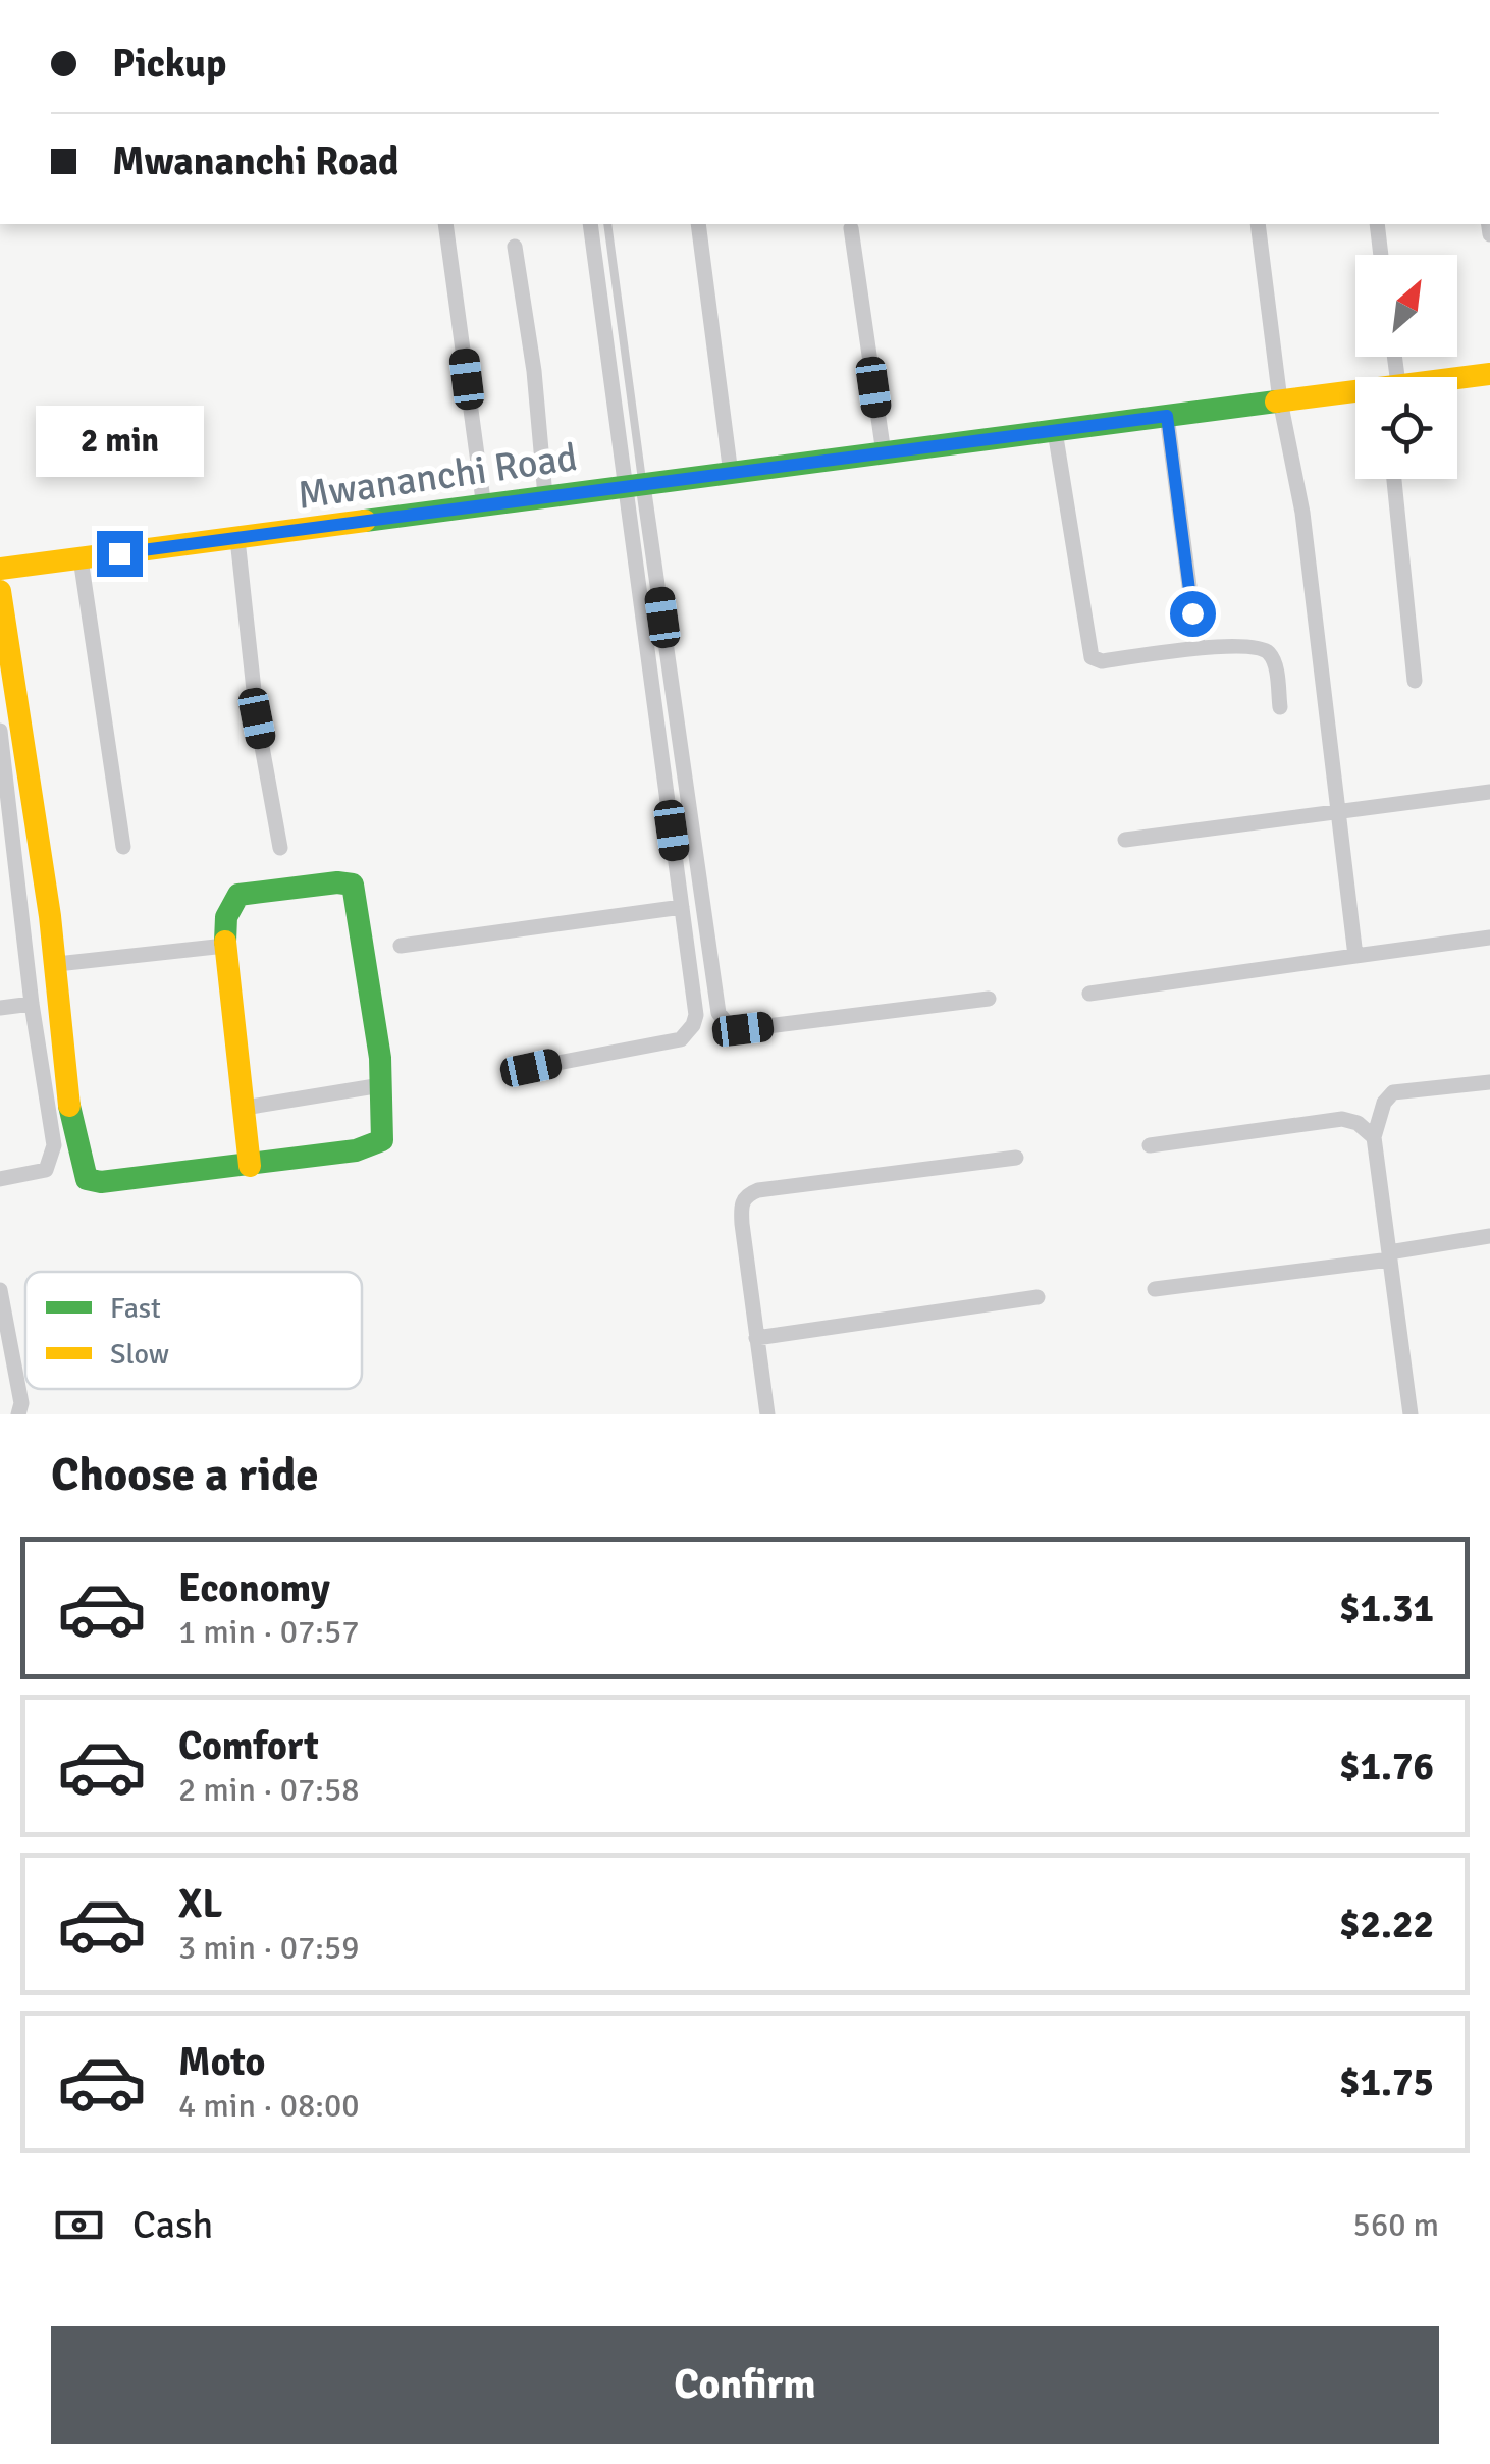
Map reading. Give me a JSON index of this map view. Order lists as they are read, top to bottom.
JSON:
{
  "streets": {
    "street": ["Mwananchi Road"]
  },
  "legend": ["Fast", "Slow"],
  "north": "top right",
  "page": {
    "banner": ["Pickup", "Mwananchi Road"],
    "bubble": "2 min",
    "heading": "Choose a ride",
    "list": [
      {
        "name": "Economy",
        "note": "1 min · 07:57",
        "value": "$1.31"
      },
      {
        "name": "Comfort",
        "note": "2 min · 07:58",
        "value": "$1.76"
      },
      {
        "name": "XL",
        "note": "3 min · 07:59",
        "value": "$2.22"
      },
      {
        "name": "Moto",
        "note": "4 min · 08:00",
        "value": "$1.75"
      }
    ],
    "pay": ["Cash", "560 m"],
    "buttons": "Confirm"
  }
}
